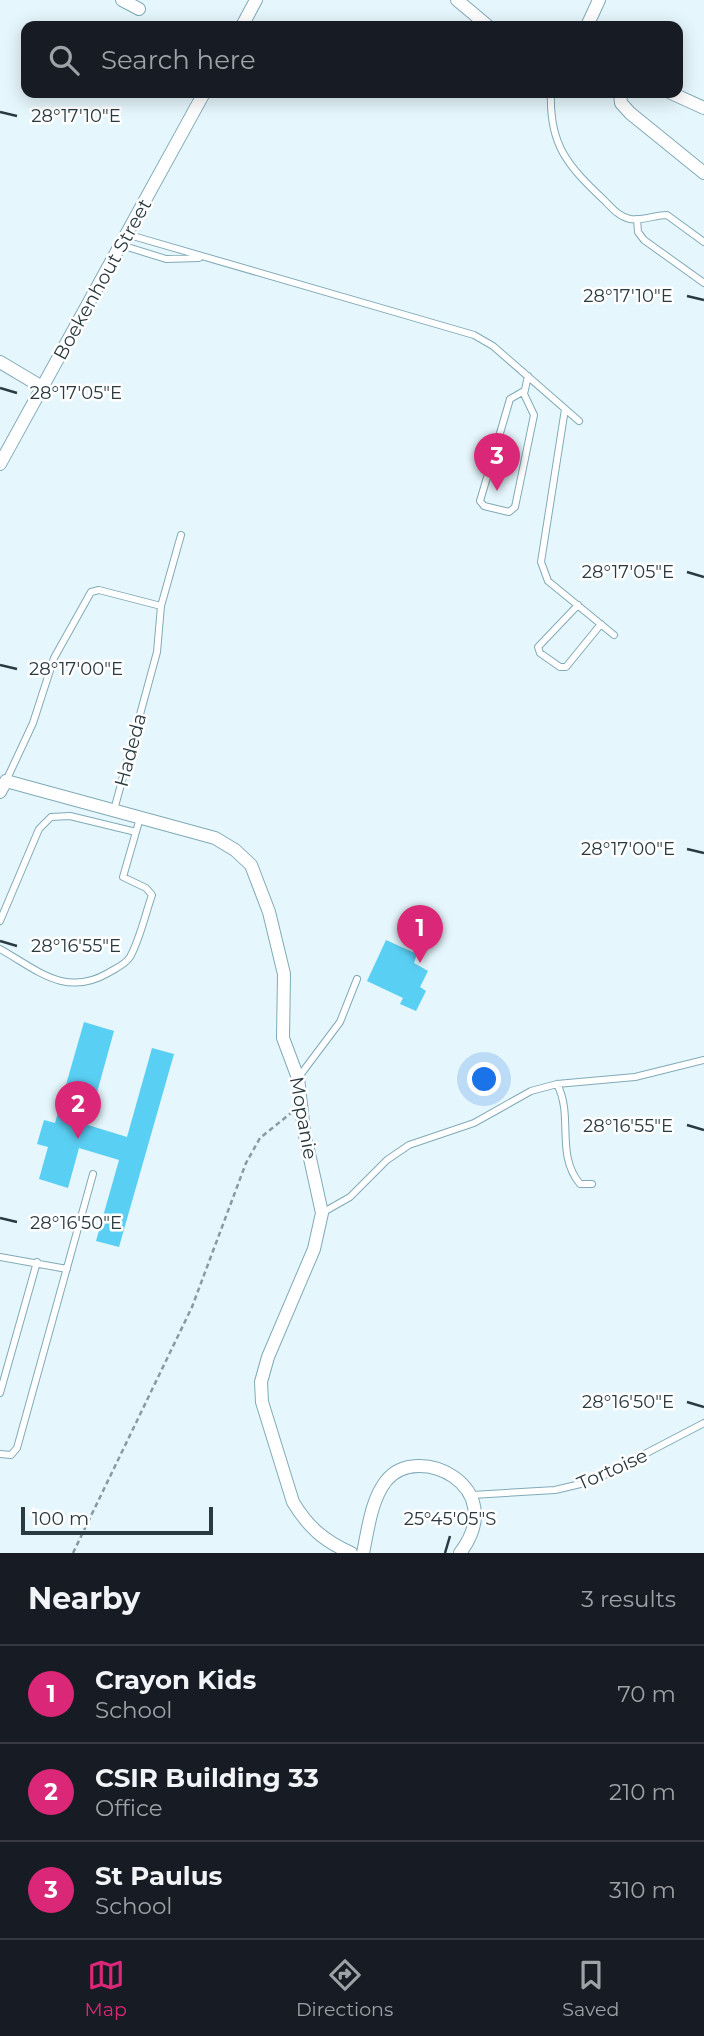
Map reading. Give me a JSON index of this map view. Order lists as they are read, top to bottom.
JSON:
{
  "streets": {
    "street": ["Boekenhout Street", "Mopanie"],
    "lane": ["Hadeda", "Tortoise"]
  },
  "crossings": [
    ["Hadeda", "Mopanie"]
  ],
  "scale_bar": "100 m",
  "page": {
    "search": "Search here",
    "pins": ["3", "1", "2"],
    "scale": "100 m",
    "heading": ["Nearby", "3 results"],
    "list": [
      {
        "mark": "1",
        "name": "Crayon Kids",
        "note": "School",
        "value": "70 m"
      },
      {
        "mark": "2",
        "name": "CSIR Building 33",
        "note": "Office",
        "value": "210 m"
      },
      {
        "mark": "3",
        "name": "St Paulus",
        "note": "School",
        "value": "310 m"
      }
    ],
    "nav": ["Map", "Directions", "Saved"]
  },
  "coordinates": [
    "28°17'10\"E",
    "28°17'05\"E",
    "28°17'00\"E",
    "28°16'55\"E",
    "28°16'50\"E",
    "25°45'05\"S"
  ]
}
